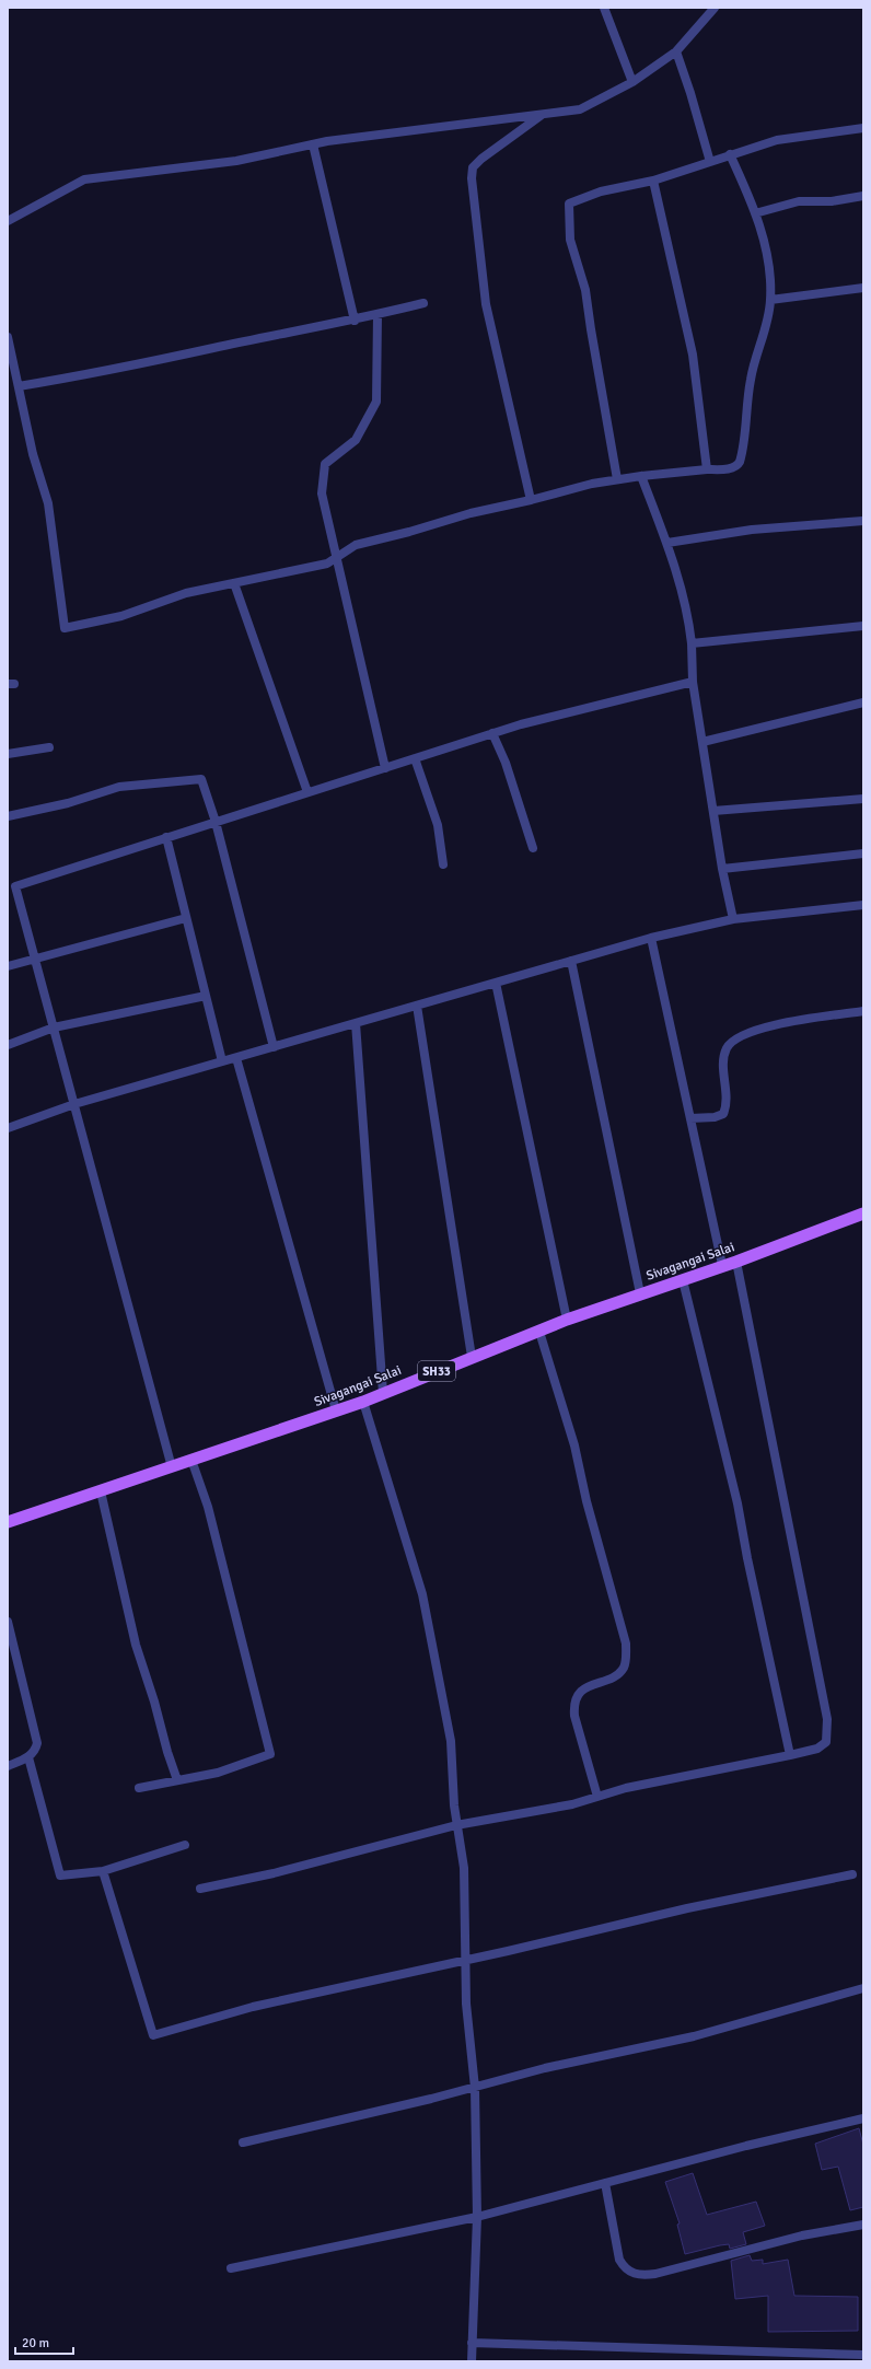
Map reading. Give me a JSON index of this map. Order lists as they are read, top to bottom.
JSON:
{
  "streets": {
    "main road": ["Sivagangai Salai", "SH33"]
  },
  "scale_bar": "20 m"
}
